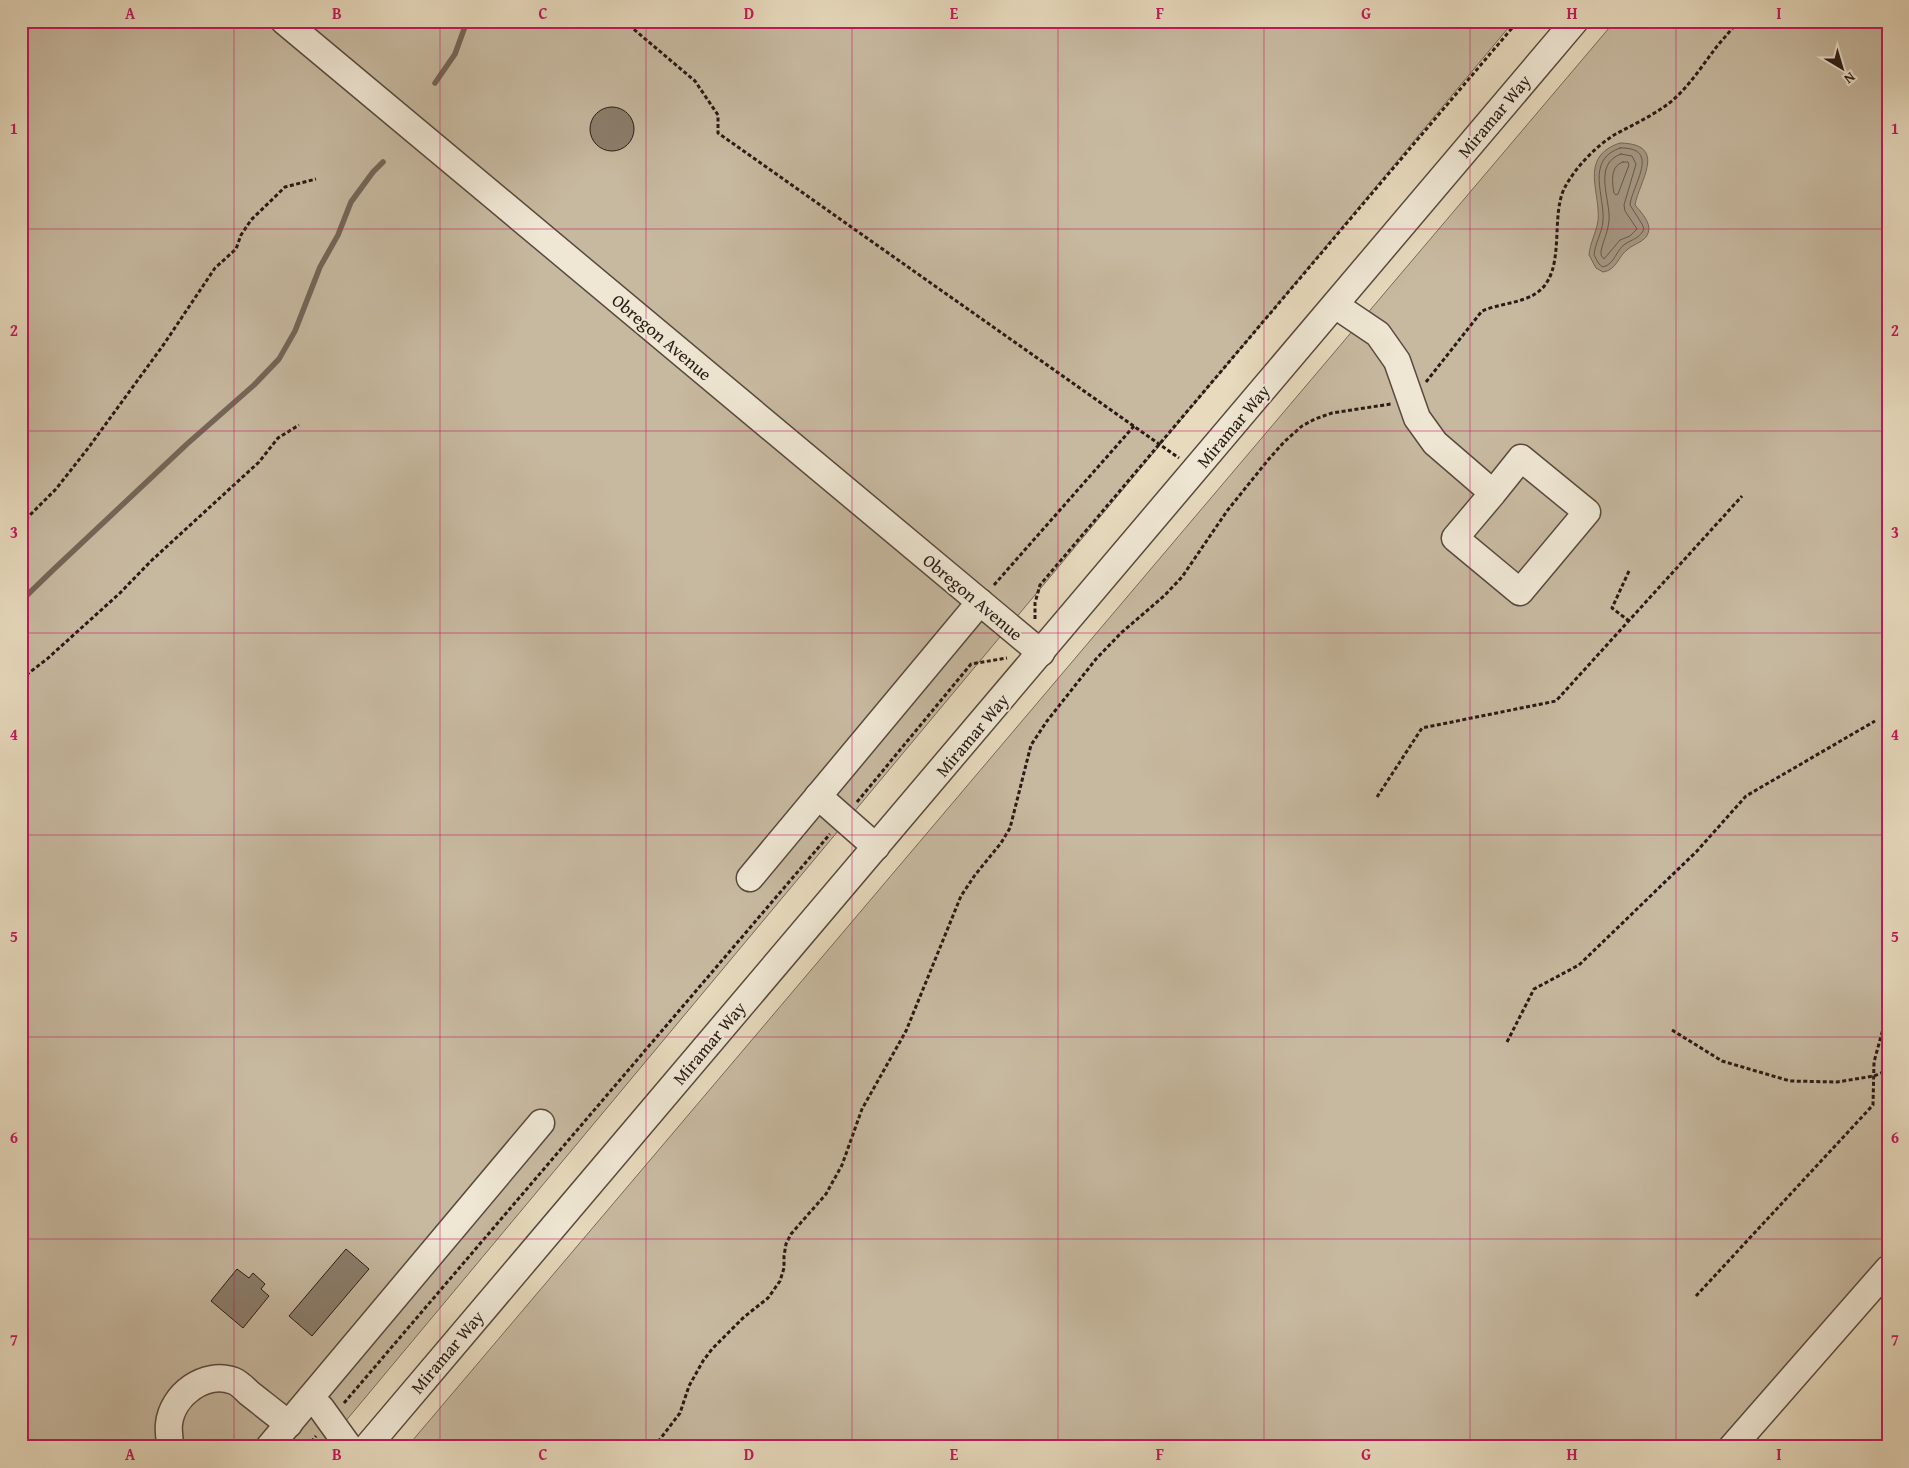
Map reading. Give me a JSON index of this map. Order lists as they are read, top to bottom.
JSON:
{
  "streets": {
    "street": ["Miramar Way", "Obregon Avenue"]
  },
  "crossings": [
    ["Miramar Way", "Obregon Avenue"]
  ],
  "north": "bottom right",
  "grid": {
    "columns": [
      "A",
      "B",
      "C",
      "D",
      "E",
      "F",
      "G",
      "H",
      "I"
    ],
    "rows": [
      "1",
      "2",
      "3",
      "4",
      "5",
      "6",
      "7"
    ]
  }
}
